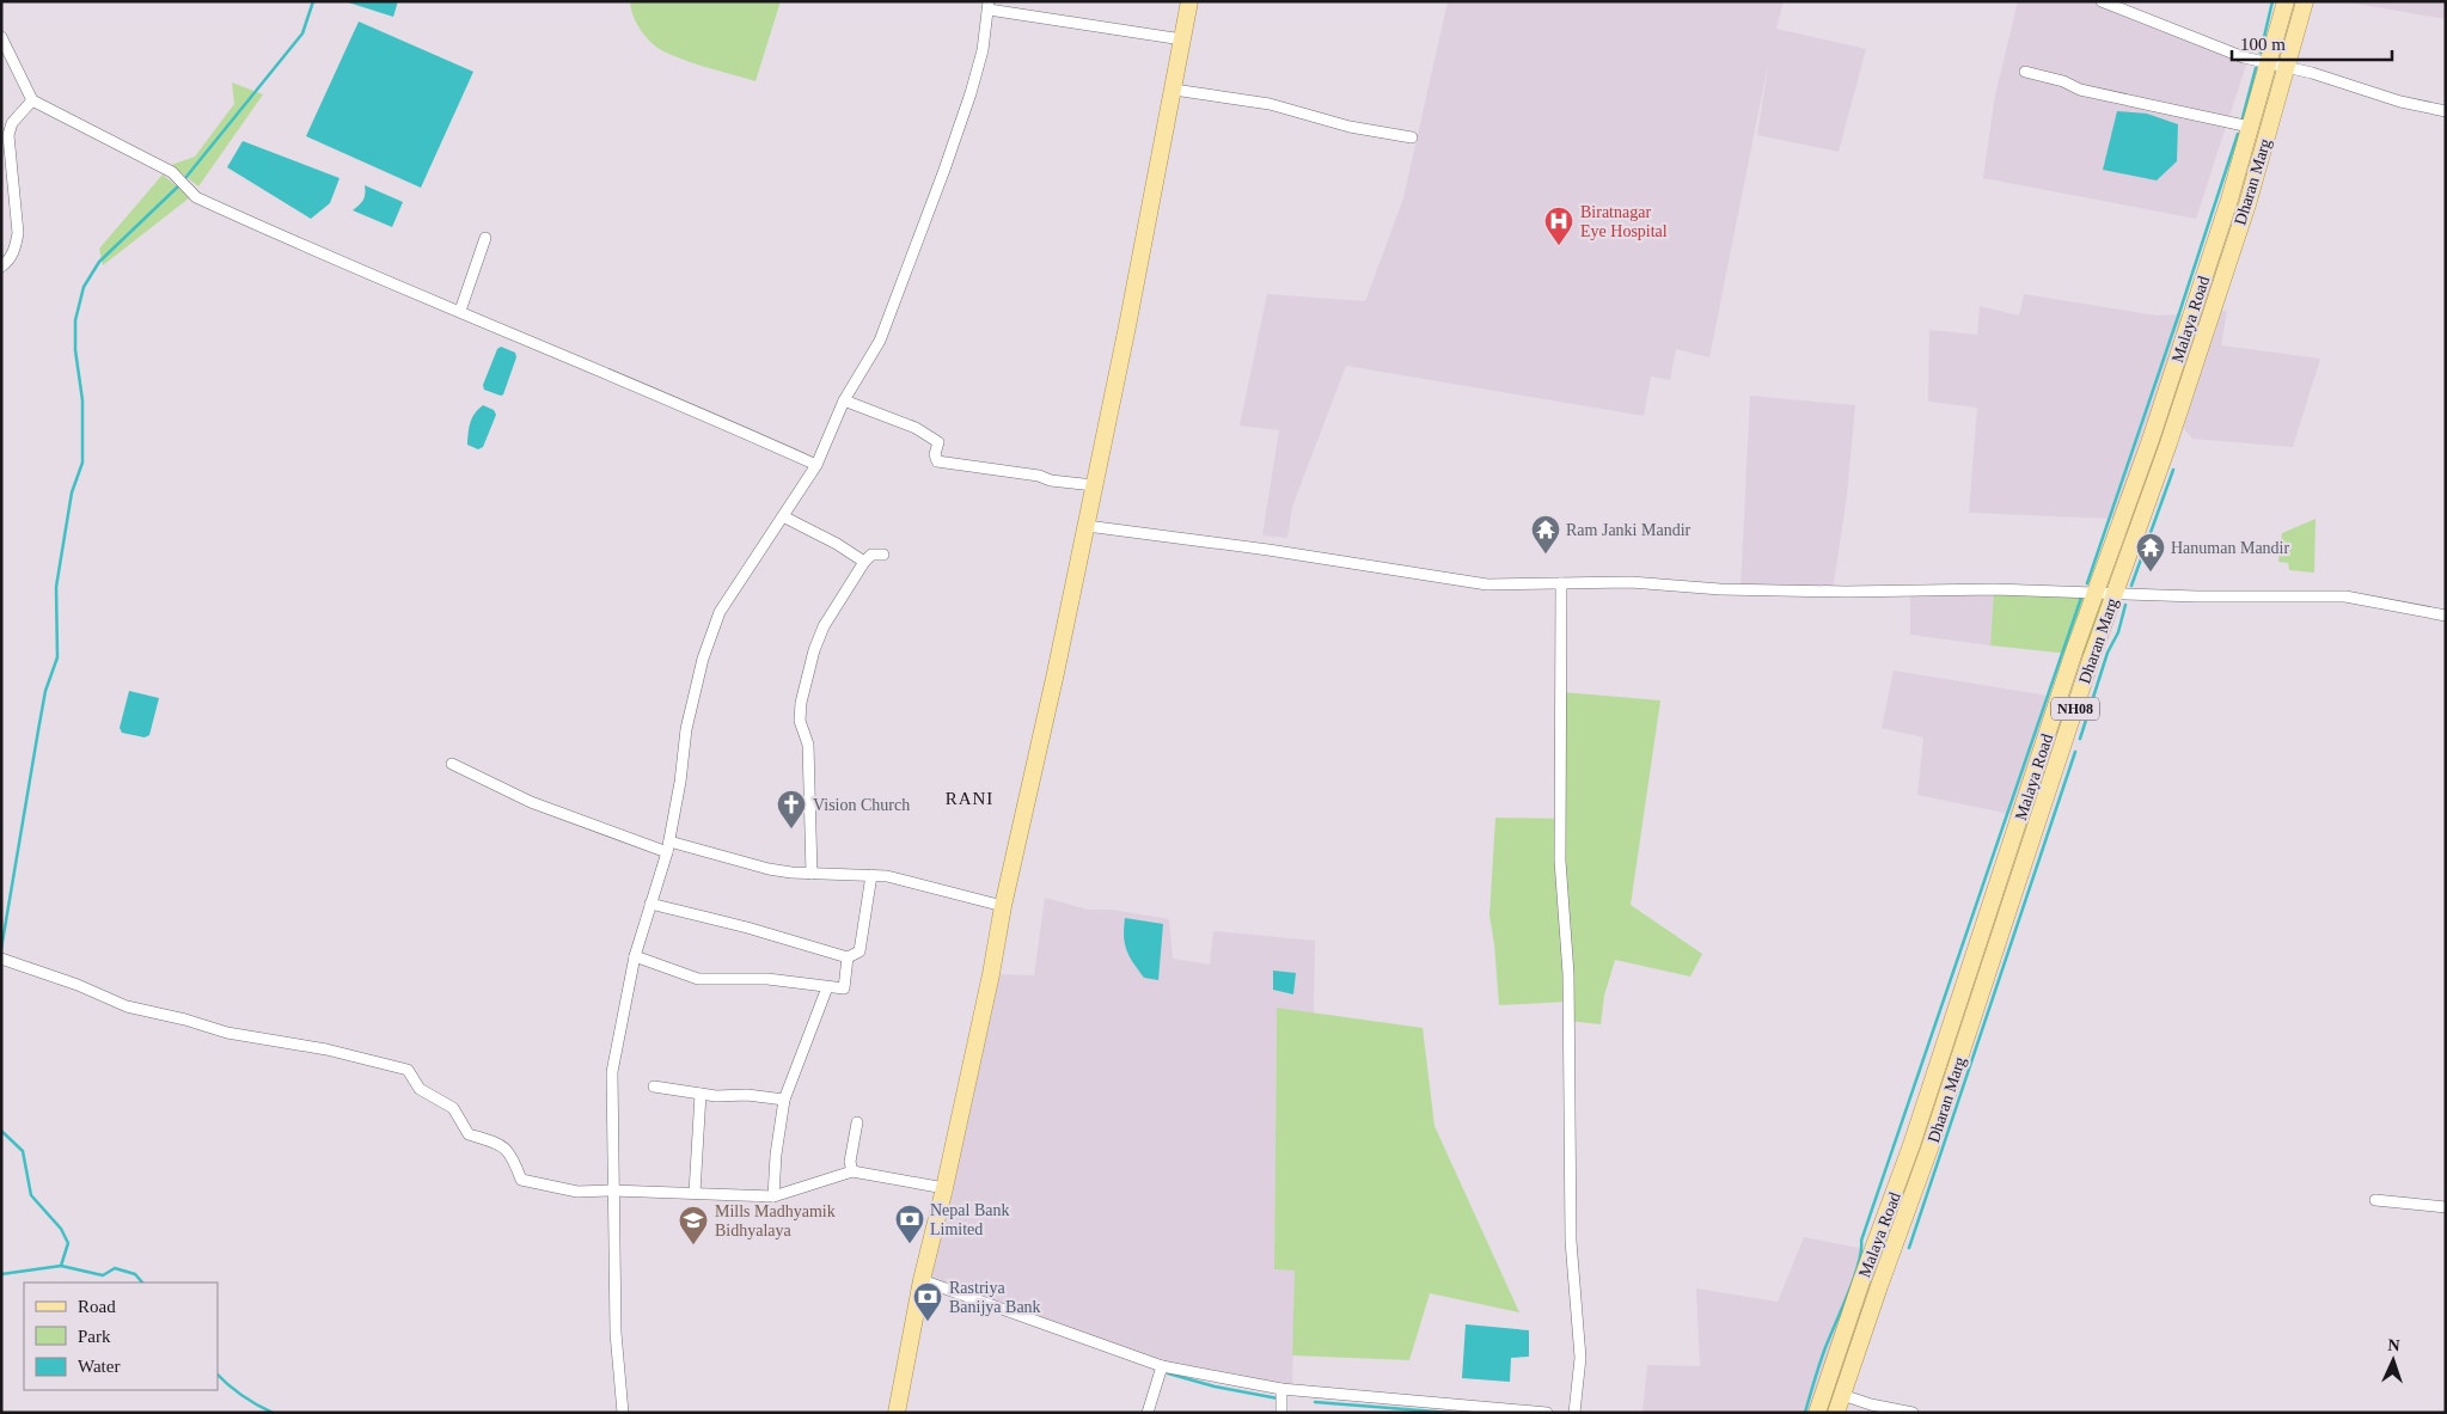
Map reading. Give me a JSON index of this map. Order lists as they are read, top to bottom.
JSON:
{
  "streets": {
    "main road": ["Dharan Marg", "Malaya Road", "NH08"]
  },
  "districts": ["RANI"],
  "places": {
    "hospital": ["Biratnagar Eye Hospital"],
    "temple": ["Ram Janki Mandir", "Hanuman Mandir"],
    "church": ["Vision Church"],
    "bank": ["Nepal Bank Limited", "Rastriya Banijya Bank"],
    "school or university": ["Mills Madhyamik Bidhyalaya"]
  },
  "legend": ["Road", "Park", "Water"],
  "scale_bar": "100 m",
  "north": "top"
}
